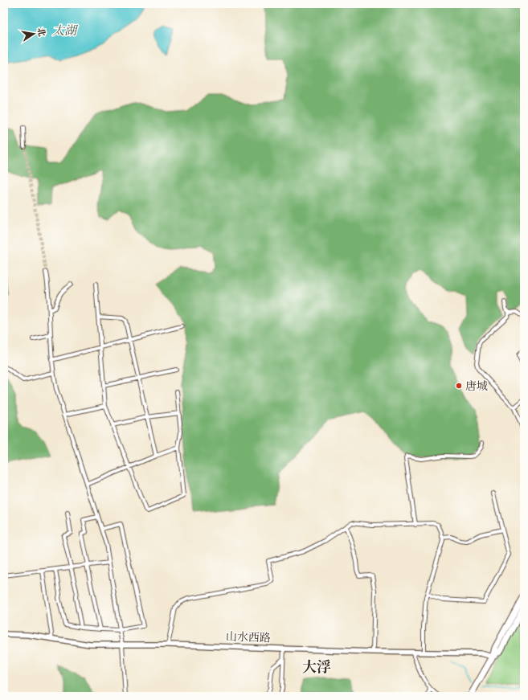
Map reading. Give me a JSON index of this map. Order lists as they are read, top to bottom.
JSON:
{
  "streets": {
    "street": ["山水西路"]
  },
  "districts": ["大浮"],
  "water": ["太湖"],
  "places": ["唐城"],
  "north": "right"
}
